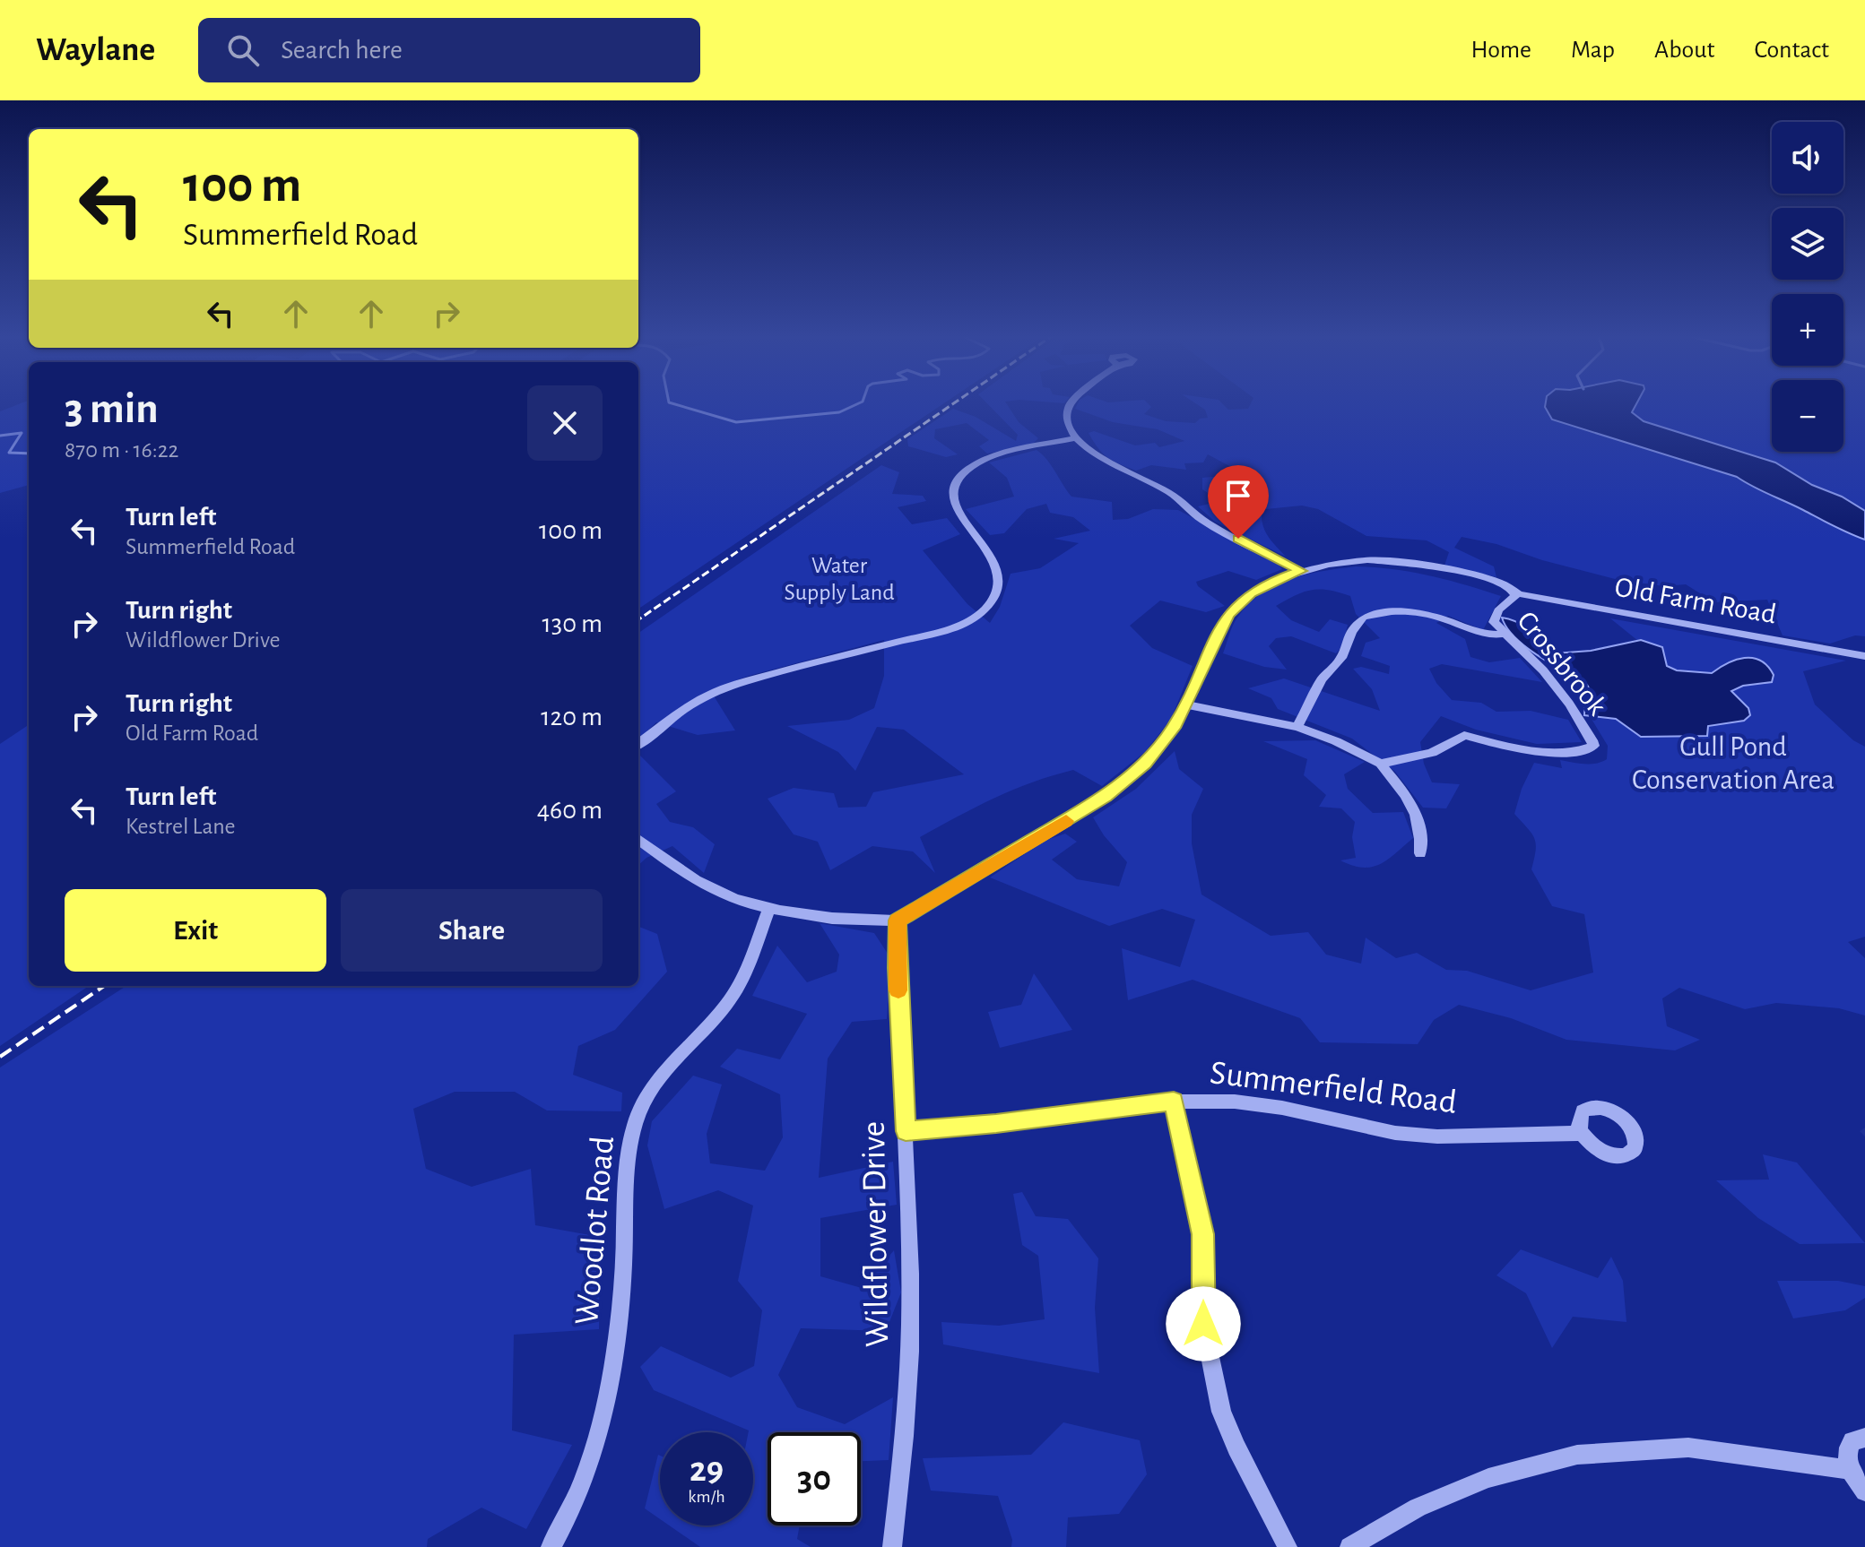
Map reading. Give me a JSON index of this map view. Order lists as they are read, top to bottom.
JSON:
{
  "streets": {
    "street": [
      "Old Farm Road",
      "Crossbrook",
      "Summerfield Road",
      "Woodlot Road",
      "Wildflower Drive"
    ]
  },
  "crossings": [
    ["Old Farm Road", "Crossbrook"],
    ["Old Farm Road", "Wildflower Drive"],
    ["Summerfield Road", "Wildflower Drive"]
  ],
  "parks": ["Water Supply Land", "Gull Pond Conservation Area"],
  "page": {
    "header": "Waylane",
    "search": "Search here",
    "nav": [
      "Home",
      "Map",
      "About",
      "Contact"
    ],
    "map_buttons": ["+", "−"],
    "turn": ["100 m", "Summerfield Road"],
    "heading": ["3 min", "870 m · 16:22"],
    "list": [
      {
        "name": "Turn left",
        "note": "Summerfield Road",
        "value": "100 m"
      },
      {
        "name": "Turn right",
        "note": "Wildflower Drive",
        "value": "130 m"
      },
      {
        "name": "Turn right",
        "note": "Old Farm Road",
        "value": "120 m"
      },
      {
        "name": "Turn left",
        "note": "Kestrel Lane",
        "value": "460 m"
      }
    ],
    "buttons": ["Exit", "Share"],
    "speed": "29 km/h",
    "limit": "30"
  }
}
